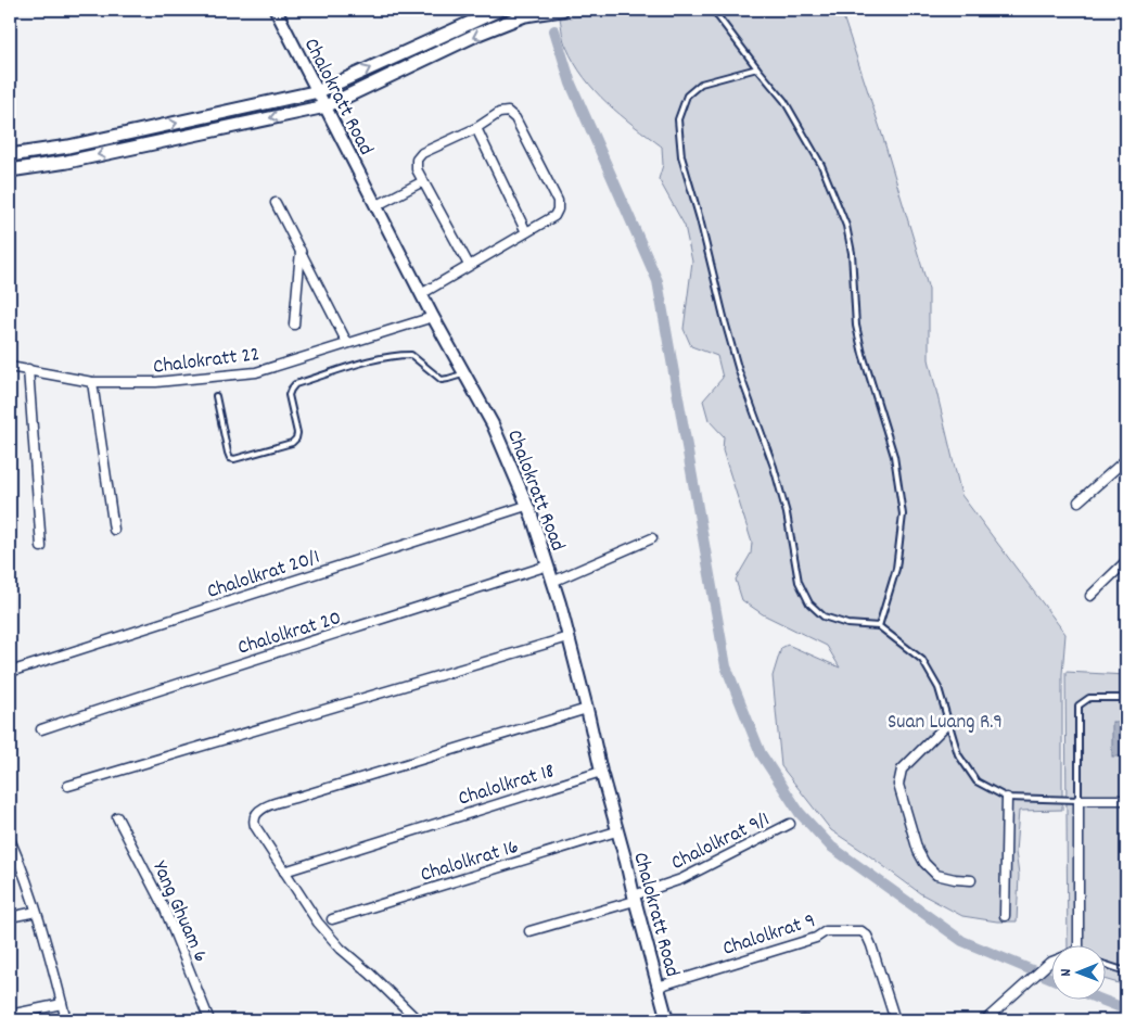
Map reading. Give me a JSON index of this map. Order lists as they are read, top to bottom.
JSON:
{
  "streets": {
    "street": [
      "Chalokratt Road",
      "Chalokratt 22",
      "Chalolkrat 20/1",
      "Chalolkrat 20",
      "Chalolkrat 18",
      "Chalolkrat 9/1",
      "Chalolkrat 16",
      "Yang Ghuam 6",
      "Chalolkrat 9"
    ]
  },
  "crossings": [
    ["Chalokratt Road", "Chalokratt 22"],
    ["Chalokratt Road", "Chalolkrat 20/1"],
    ["Chalokratt Road", "Chalolkrat 20"],
    ["Chalokratt Road", "Chalolkrat 18"],
    ["Chalokratt Road", "Chalolkrat 9/1"],
    ["Chalokratt Road", "Chalolkrat 16"],
    ["Chalokratt Road", "Chalolkrat 9"]
  ],
  "parks": ["Suan Luang R.9"],
  "north": "left"
}
